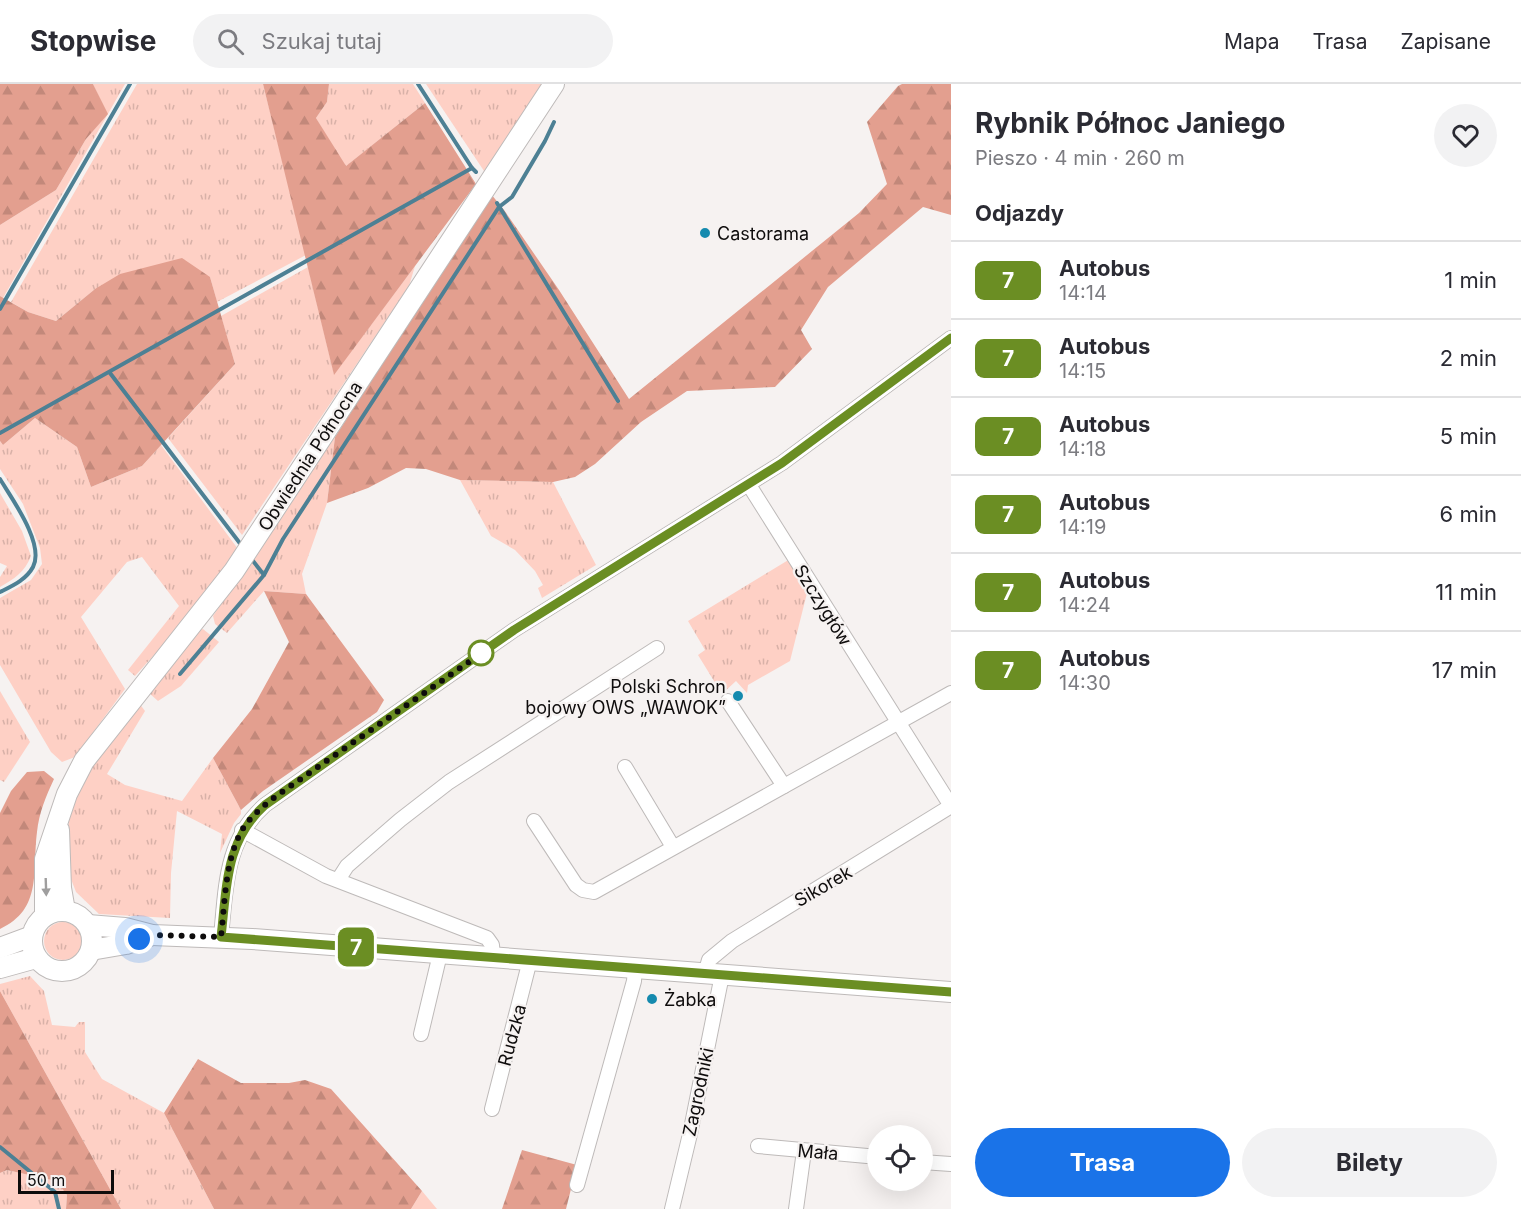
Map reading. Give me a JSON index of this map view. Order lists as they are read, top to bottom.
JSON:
{
  "streets": {
    "main road": ["Obwiednia Północna"],
    "street": [
      "Szczygłów",
      "Sikorek",
      "Rudzka",
      "Zagrodniki",
      "Mała"
    ]
  },
  "crossings": [
    ["Szczygłów", "Sikorek"],
    ["Sikorek", "Zagrodniki"]
  ],
  "places": ["Castorama", "Polski Schron bojowy OWS „WAWOK”", "Żabka"],
  "lines": ["bus line 7"],
  "scale_bar": "50 m",
  "page": {
    "header": "Stopwise",
    "search": "Szukaj tutaj",
    "nav": ["Mapa", "Trasa", "Zapisane"],
    "on_map": "7",
    "heading": [
      ["Rybnik Północ Janiego", "Pieszo · 4 min · 260 m"],
      "Odjazdy"
    ],
    "list": [
      {
        "mark": "7",
        "name": "Autobus",
        "note": "14:14",
        "value": "1 min"
      },
      {
        "mark": "7",
        "name": "Autobus",
        "note": "14:15",
        "value": "2 min"
      },
      {
        "mark": "7",
        "name": "Autobus",
        "note": "14:18",
        "value": "5 min"
      },
      {
        "mark": "7",
        "name": "Autobus",
        "note": "14:19",
        "value": "6 min"
      },
      {
        "mark": "7",
        "name": "Autobus",
        "note": "14:24",
        "value": "11 min"
      },
      {
        "mark": "7",
        "name": "Autobus",
        "note": "14:30",
        "value": "17 min"
      }
    ],
    "buttons": ["Trasa", "Bilety"],
    "scale": "50 m"
  }
}
